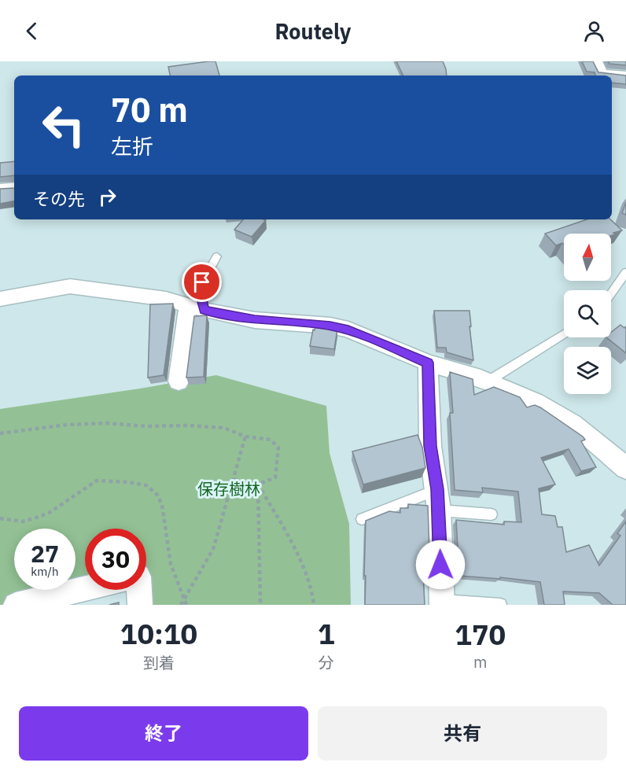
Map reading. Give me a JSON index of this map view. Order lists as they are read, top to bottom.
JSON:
{
  "parks": ["保存樹林"],
  "north": "top",
  "page": {
    "header": "Routely",
    "turn": ["70 m", "左折"],
    "then": "その先",
    "speed": "27 km/h",
    "limit": "30",
    "eta": [
      "10:10",
      "到着",
      "1",
      "分",
      "170",
      "m"
    ],
    "buttons": ["終了", "共有"]
  }
}
